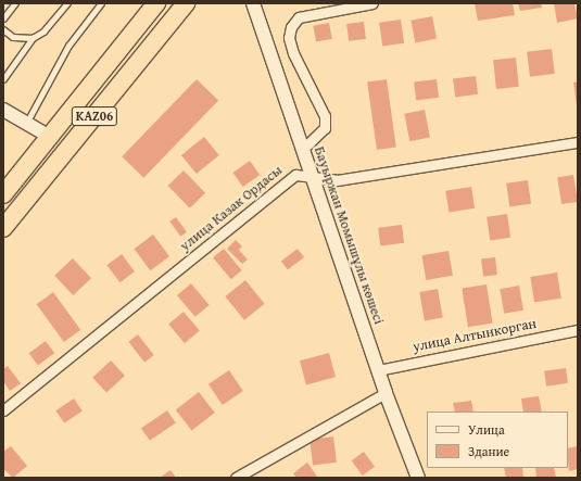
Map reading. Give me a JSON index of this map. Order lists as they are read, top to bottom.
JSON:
{
  "streets": {
    "highway": ["KАZ06"],
    "street": ["улица Казак Ордасы", "Бауыржан Момышұлы көшесі", "улица Алтынкорган"]
  },
  "crossings": [
    ["улица Казак Ордасы", "Бауыржан Момышұлы көшесі"],
    ["Бауыржан Момышұлы көшесі", "улица Алтынкорган"]
  ],
  "legend": ["Улица", "Здание"]
}
